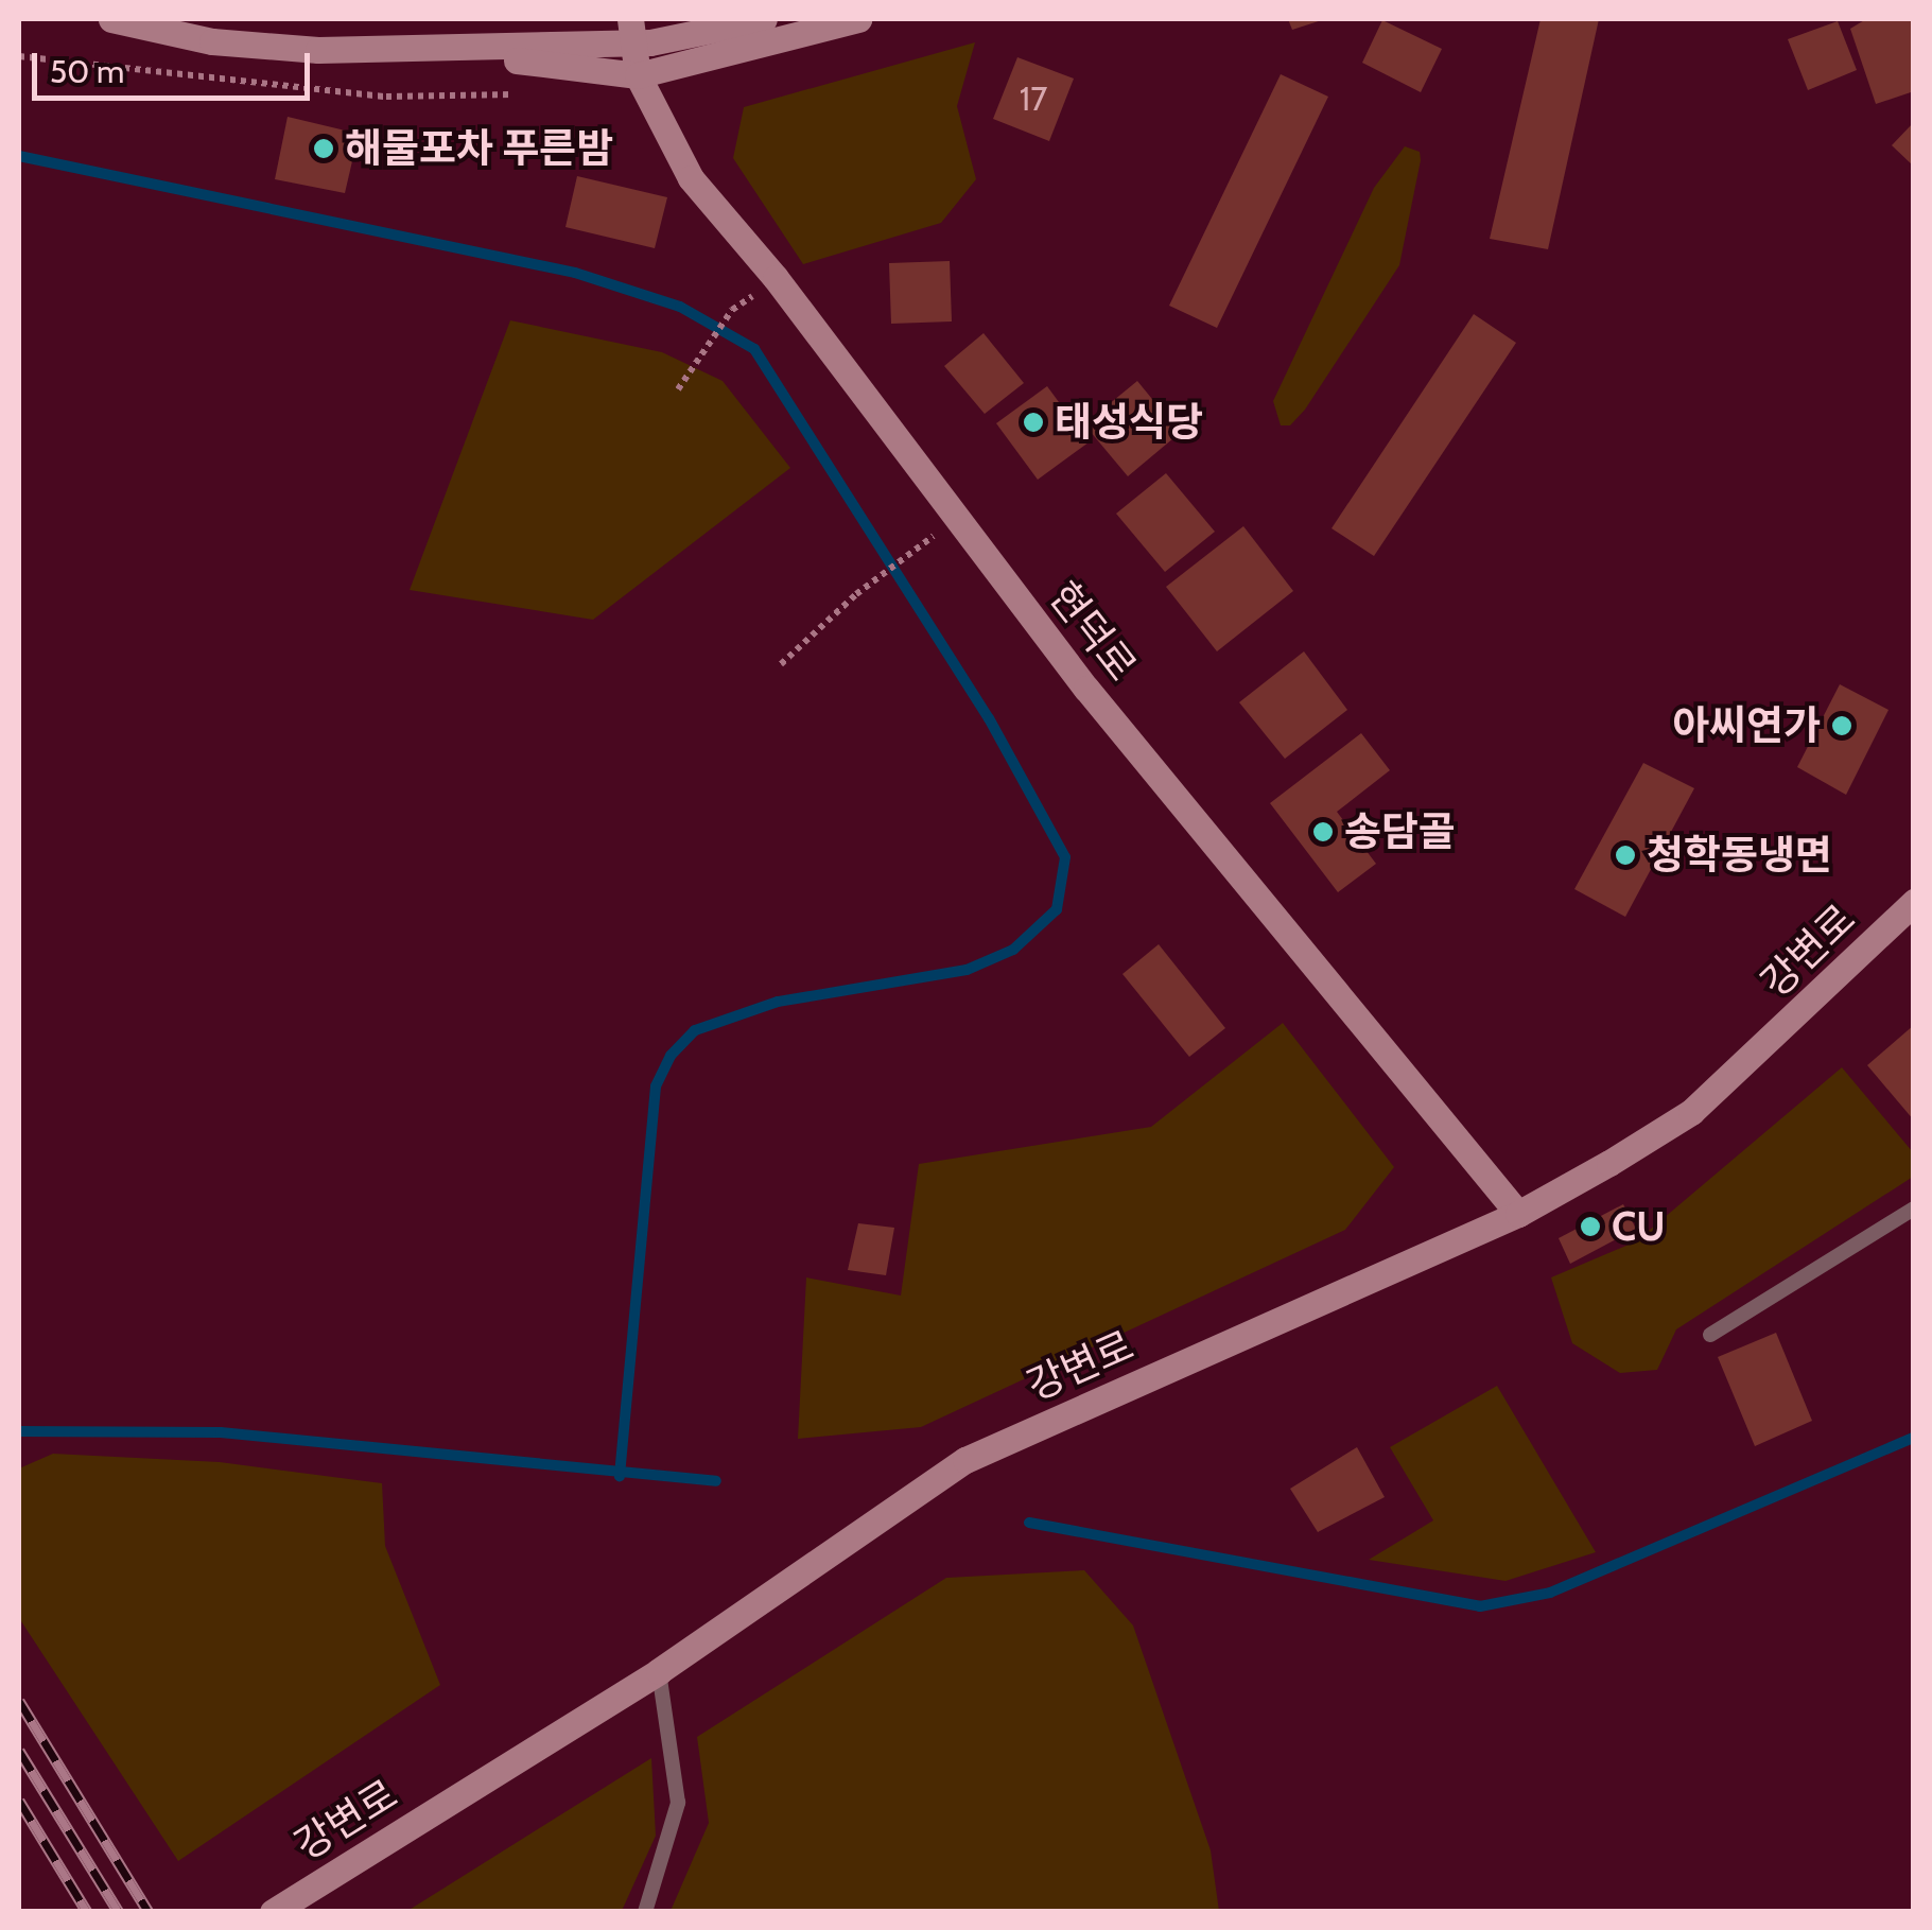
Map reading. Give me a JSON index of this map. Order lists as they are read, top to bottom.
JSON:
{
  "streets": {
    "street": ["현덕로", "강변로"]
  },
  "crossings": [
    ["현덕로", "강변로"]
  ],
  "places": [
    "해물포차 푸른밤",
    "태성식당",
    "아씨연가",
    "송담골",
    "청학동냉면",
    "CU"
  ],
  "house_numbers": ["17"],
  "scale_bar": "50 m"
}
